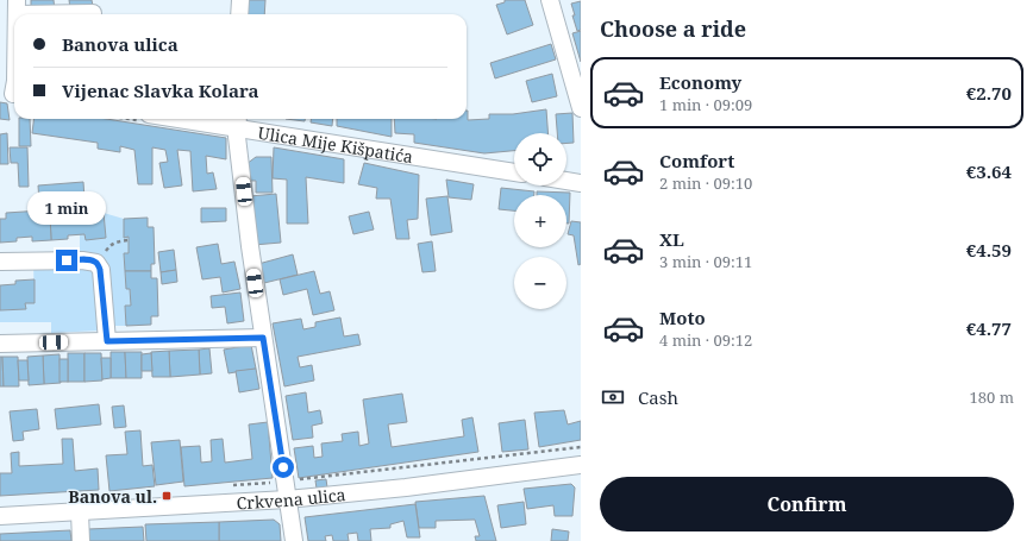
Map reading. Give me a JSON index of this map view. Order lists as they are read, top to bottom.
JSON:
{
  "streets": {
    "street": ["Ulica Mije Kišpatića", "Crkvena ulica"]
  },
  "places": {
    "transit": ["Banova ul."]
  },
  "page": {
    "heading": "Choose a ride",
    "banner": ["Banova ulica", "Vijenac Slavka Kolara"],
    "list": [
      {
        "name": "Economy",
        "note": "1 min · 09:09",
        "value": "€2.70"
      },
      {
        "name": "Comfort",
        "note": "2 min · 09:10",
        "value": "€3.64"
      },
      {
        "name": "XL",
        "note": "3 min · 09:11",
        "value": "€4.59"
      },
      {
        "name": "Moto",
        "note": "4 min · 09:12",
        "value": "€4.77"
      }
    ],
    "map_buttons": ["+", "−"],
    "bubble": "1 min",
    "pay": ["Cash", "180 m"],
    "buttons": "Confirm"
  }
}
